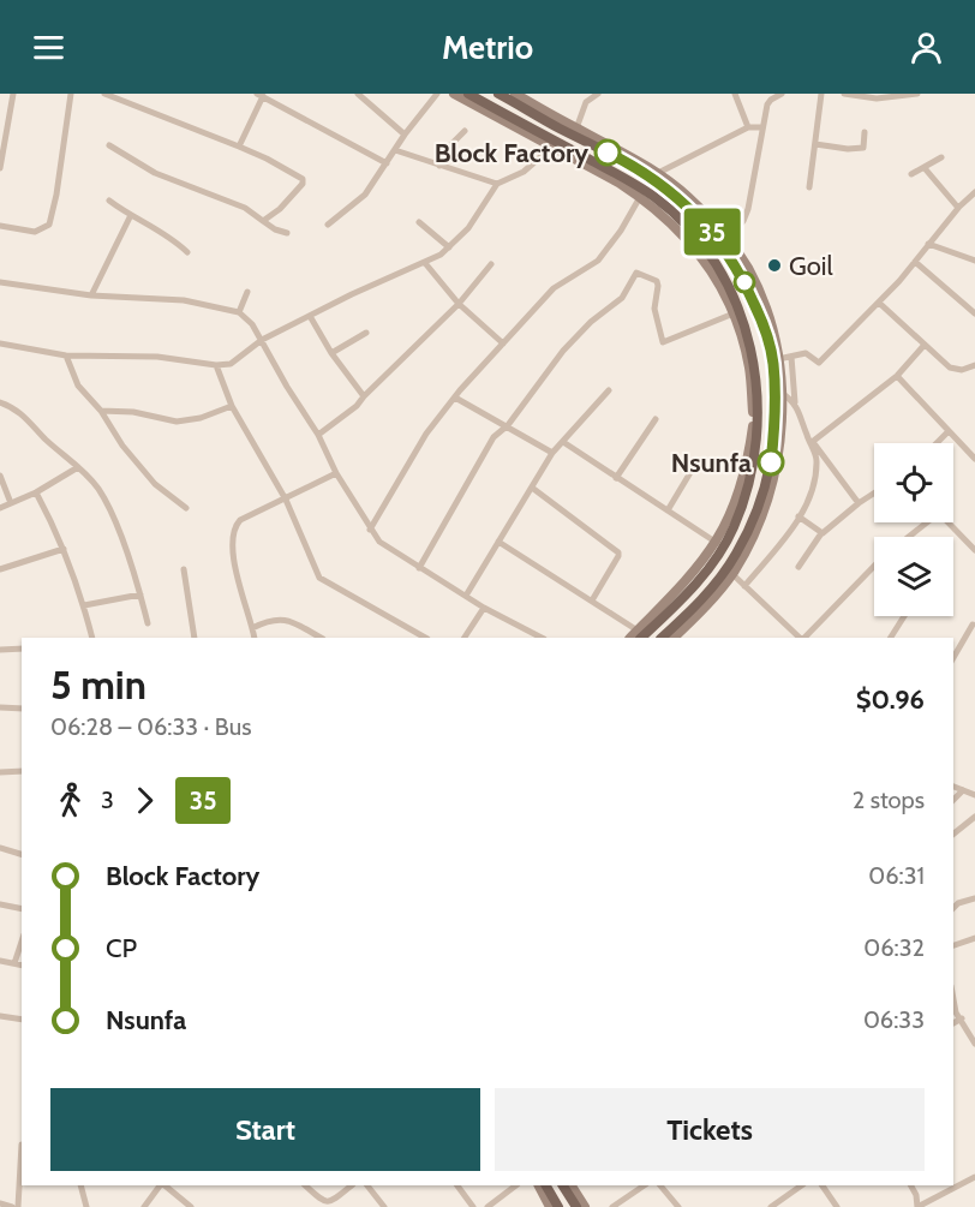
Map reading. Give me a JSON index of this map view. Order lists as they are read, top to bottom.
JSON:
{
  "places": ["Block Factory", "Goil", "Nsunfa"],
  "lines": ["bus line 35"],
  "page": {
    "header": "Metrio",
    "on_map": "35",
    "heading": ["5 min", "06:28 – 06:33 · Bus", "$0.96"],
    "legs": ["3", "35", "2 stops"],
    "list": [
      {
        "name": "Block Factory",
        "value": "06:31"
      },
      {
        "name": "CP",
        "value": "06:32"
      },
      {
        "name": "Nsunfa",
        "value": "06:33"
      }
    ],
    "buttons": ["Start", "Tickets"]
  }
}
